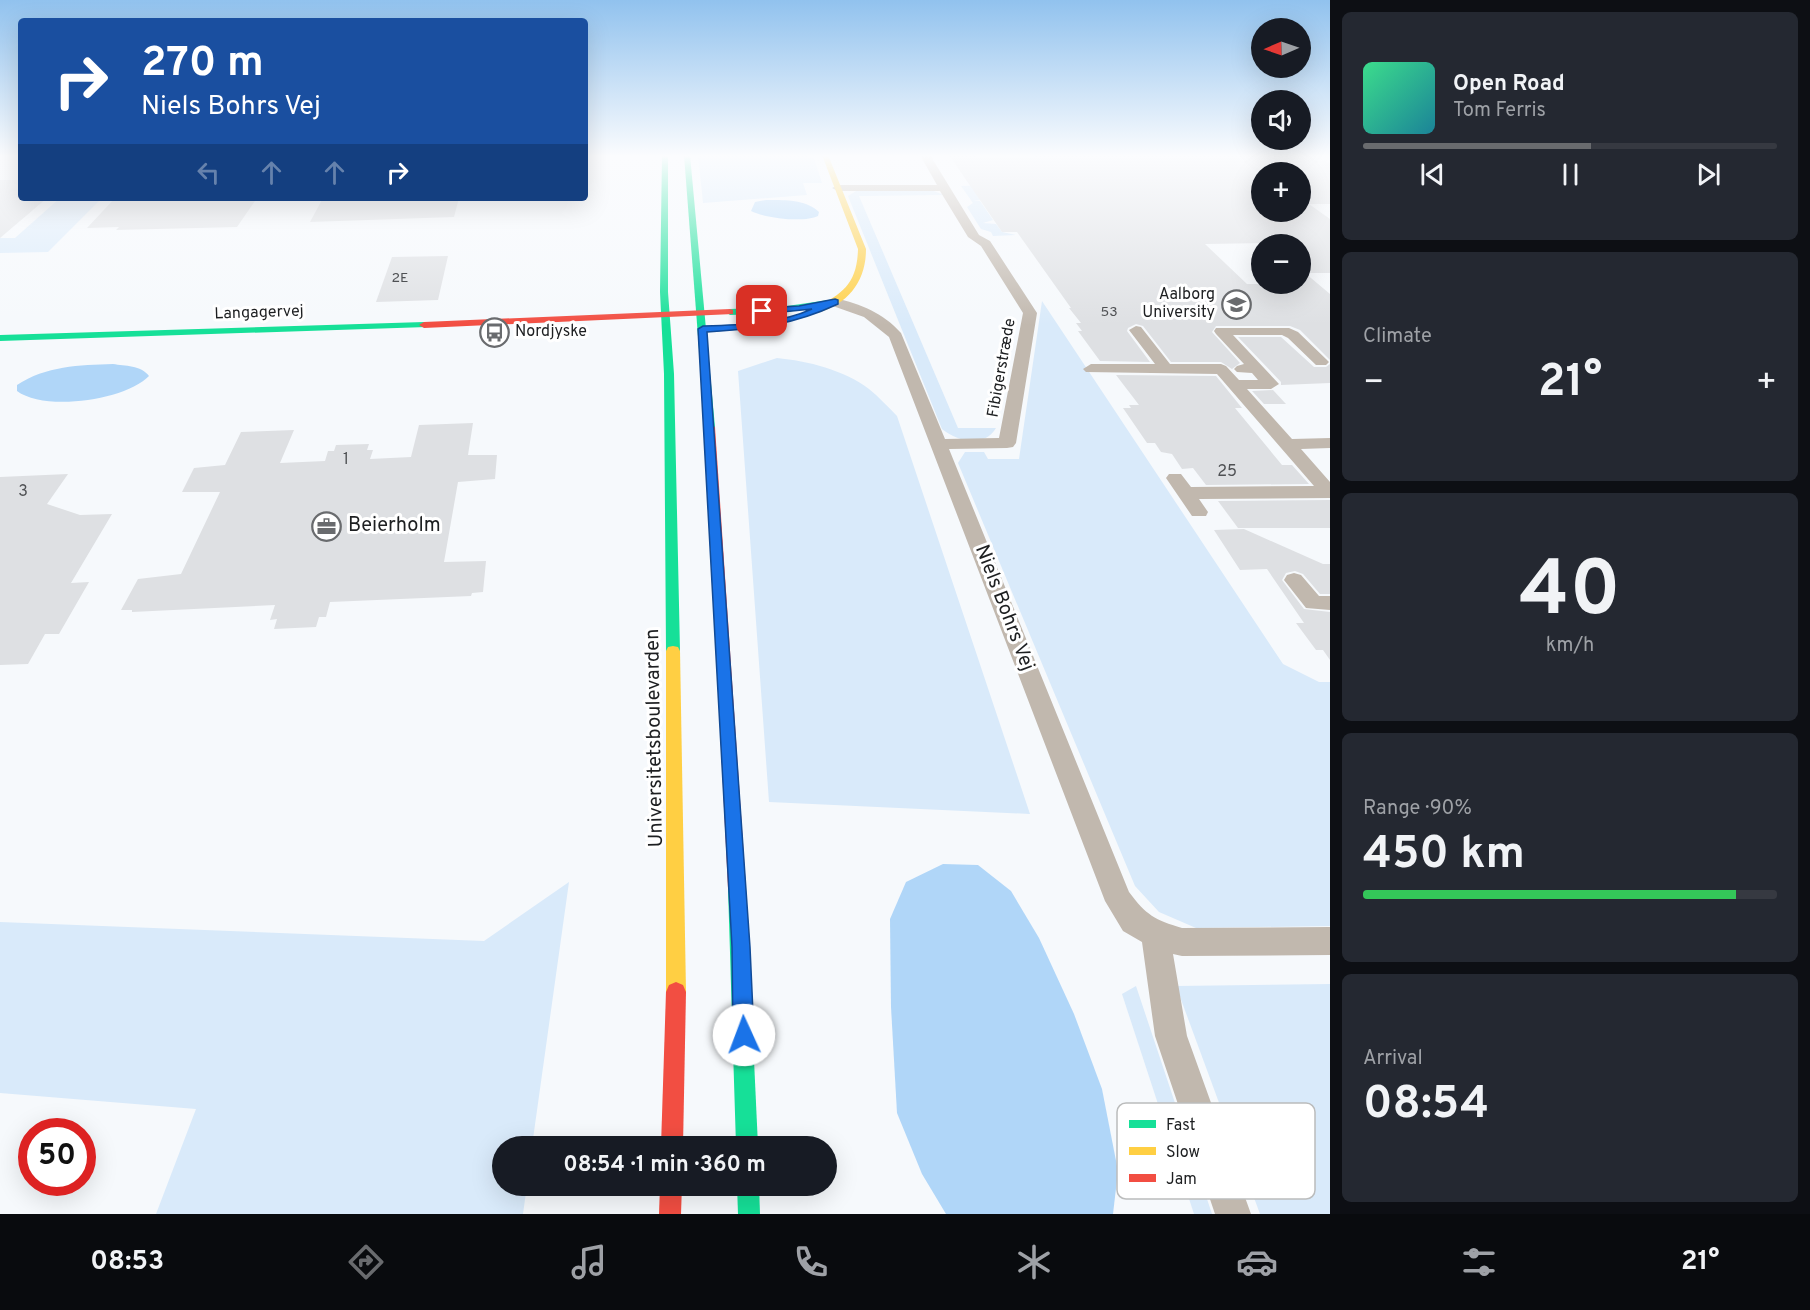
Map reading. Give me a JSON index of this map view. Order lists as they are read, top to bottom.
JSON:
{
  "streets": {
    "main road": ["Langagervej", "Niels Bohrs Vej", "Universitetsboulevarden"],
    "street": ["Fibigerstræde"]
  },
  "crossings": [
    ["Langagervej", "Niels Bohrs Vej"],
    ["Langagervej", "Universitetsboulevarden"],
    ["Fibigerstræde", "Niels Bohrs Vej"]
  ],
  "places": {
    "school or university": ["Aalborg University"],
    "bus stop": ["Nordjyske"],
    "office": ["Beierholm"]
  },
  "house_numbers": [
    "2E",
    "53",
    "1",
    "25",
    "3"
  ],
  "legend": ["Fast", "Slow", "Jam"],
  "north": "left",
  "page": {
    "map_buttons": ["+", "−"],
    "turn": ["270 m", "Niels Bohrs Vej"],
    "song": ["Open Road", "Tom Ferris"],
    "tile": [
      "Climate",
      ["40", "km/h"],
      ["Range · 90%", "450 km"],
      ["Arrival", "08:54"]
    ],
    "heat": ["−", "21°", "+"],
    "limit": "50",
    "trip": "08:54 · 1 min · 360 m",
    "tabs": ["08:53", "21°"]
  }
}
